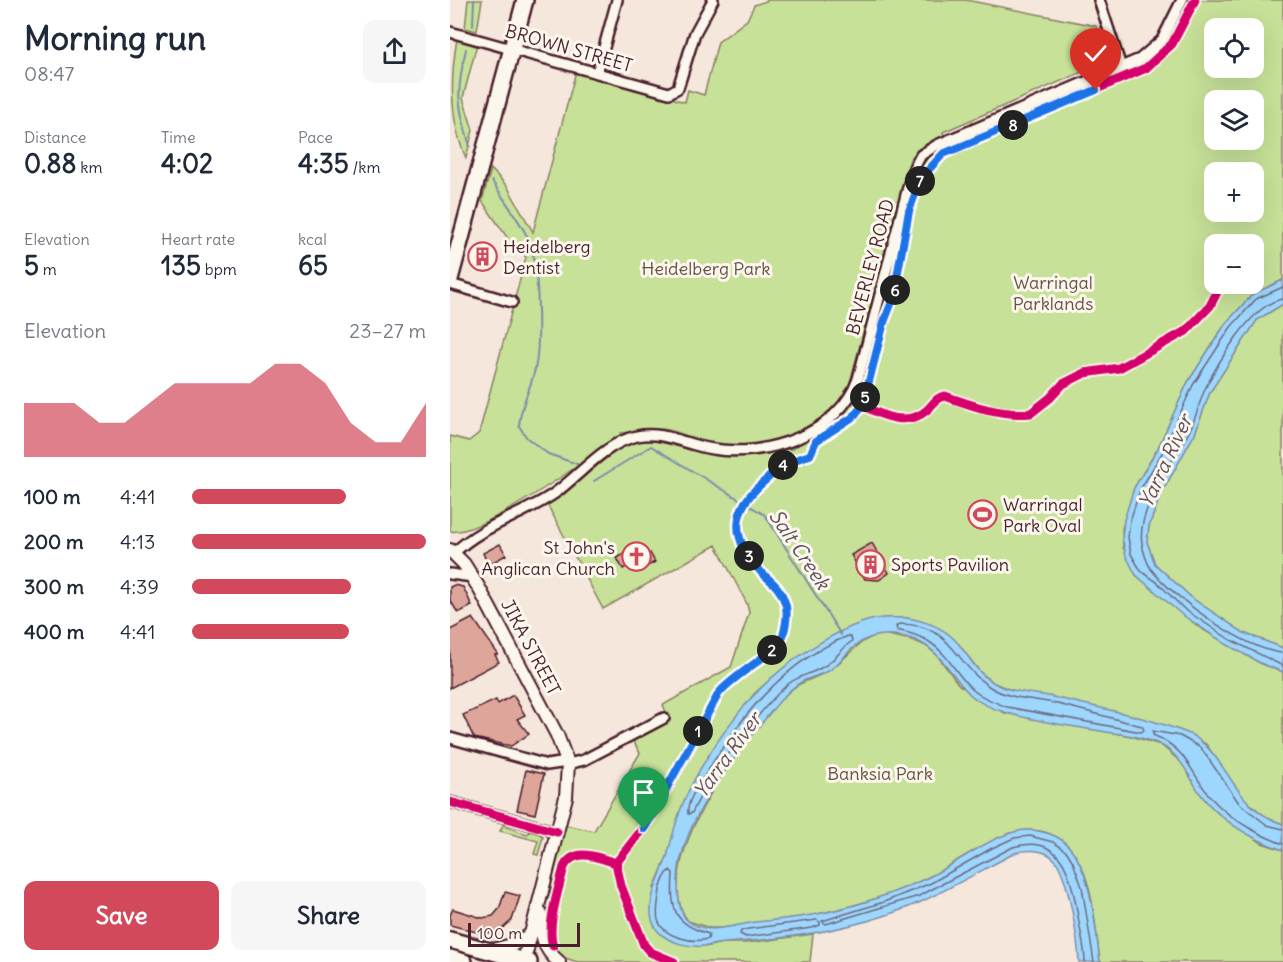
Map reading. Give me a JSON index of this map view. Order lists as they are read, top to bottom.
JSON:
{
  "streets": {
    "main road": ["JIKA STREET"],
    "street": ["BROWN STREET", "BEVERLEY ROAD"]
  },
  "crossings": [
    ["BEVERLEY ROAD", "JIKA STREET"]
  ],
  "water": ["Yarra River", "Salt Creek"],
  "parks": ["Heidelberg Park", "Warringal Parklands", "Banksia Park"],
  "places": {
    "building": ["Heidelberg Dentist", "Sports Pavilion"],
    "sports": ["Warringal Park Oval"],
    "church": ["St John's Anglican Church"]
  },
  "scale_bar": "100 m",
  "page": {
    "heading": ["Morning run", "08:47"],
    "map_buttons": ["+", "−"],
    "stats": [
      ["Distance", "0.88 km"],
      ["Time", "4:02"],
      ["Pace", "4:35 /km"],
      ["Elevation", "5 m"],
      ["Heart rate", "135 bpm"],
      ["kcal", "65"]
    ],
    "pins": [
      "8",
      "7",
      "6",
      "5",
      "4",
      "3",
      "2",
      "1"
    ],
    "chart": ["Elevation", "23–27 m"],
    "list": [
      {
        "name": "100 m",
        "note": "4:41"
      },
      {
        "name": "200 m",
        "note": "4:13"
      },
      {
        "name": "300 m",
        "note": "4:39"
      },
      {
        "name": "400 m",
        "note": "4:41"
      }
    ],
    "buttons": ["Save", "Share"],
    "scale": "100 m"
  }
}
